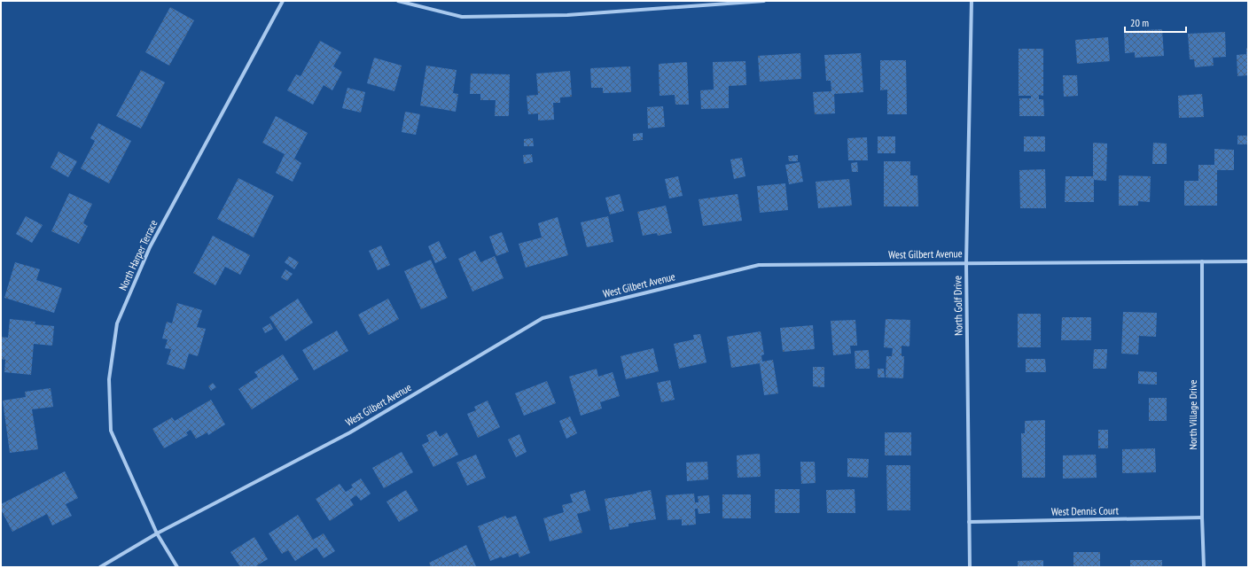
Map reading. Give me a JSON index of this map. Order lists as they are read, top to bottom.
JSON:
{
  "streets": {
    "street": [
      "West Gilbert Avenue",
      "North Harper Terrace",
      "North Golf Drive",
      "North Village Drive",
      "West Dennis Court"
    ]
  },
  "crossings": [
    ["West Gilbert Avenue", "North Harper Terrace"],
    ["West Gilbert Avenue", "North Golf Drive"],
    ["West Gilbert Avenue", "North Village Drive"],
    ["North Golf Drive", "West Dennis Court"],
    ["North Village Drive", "West Dennis Court"]
  ],
  "scale_bar": "20 m"
}
